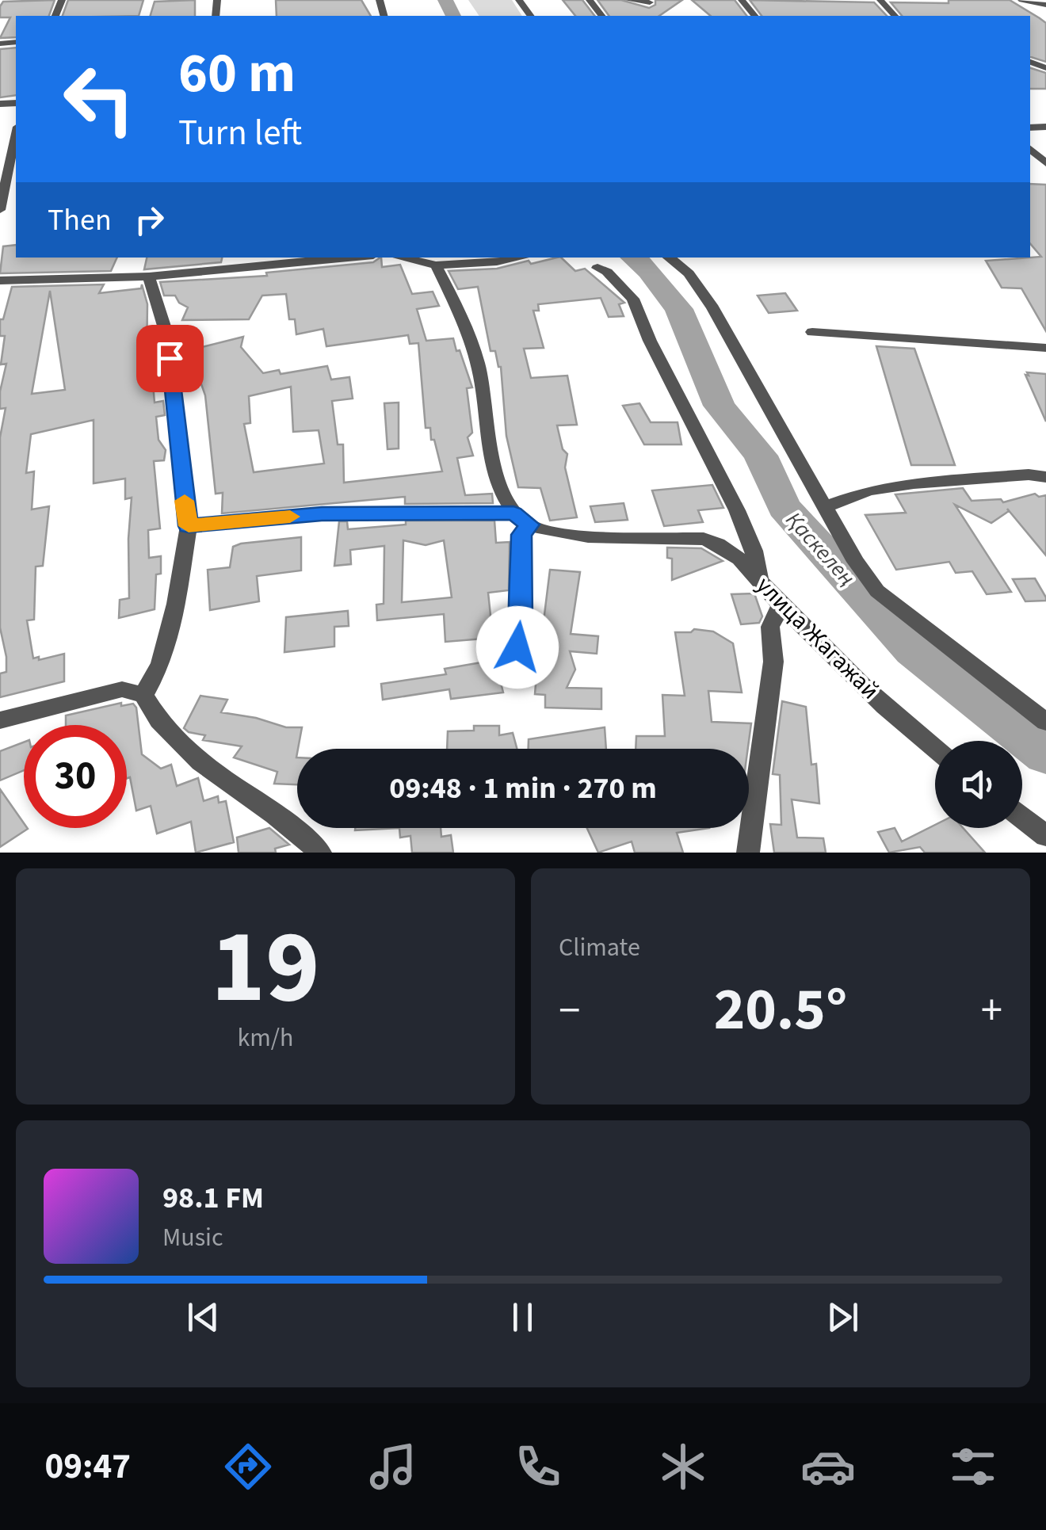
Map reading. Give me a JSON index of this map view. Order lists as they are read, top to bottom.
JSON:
{
  "streets": {
    "street": ["улица Жагажай"]
  },
  "water": ["Қаскелең"],
  "page": {
    "turn": ["60 m", "Turn left"],
    "then": "Then",
    "limit": "30",
    "trip": "09:48 · 1 min · 270 m",
    "tile": [
      ["19", "km/h"],
      "Climate"
    ],
    "heat": ["−", "20.5°", "+"],
    "song": ["98.1 FM", "Music"],
    "tabs": "09:47"
  }
}
